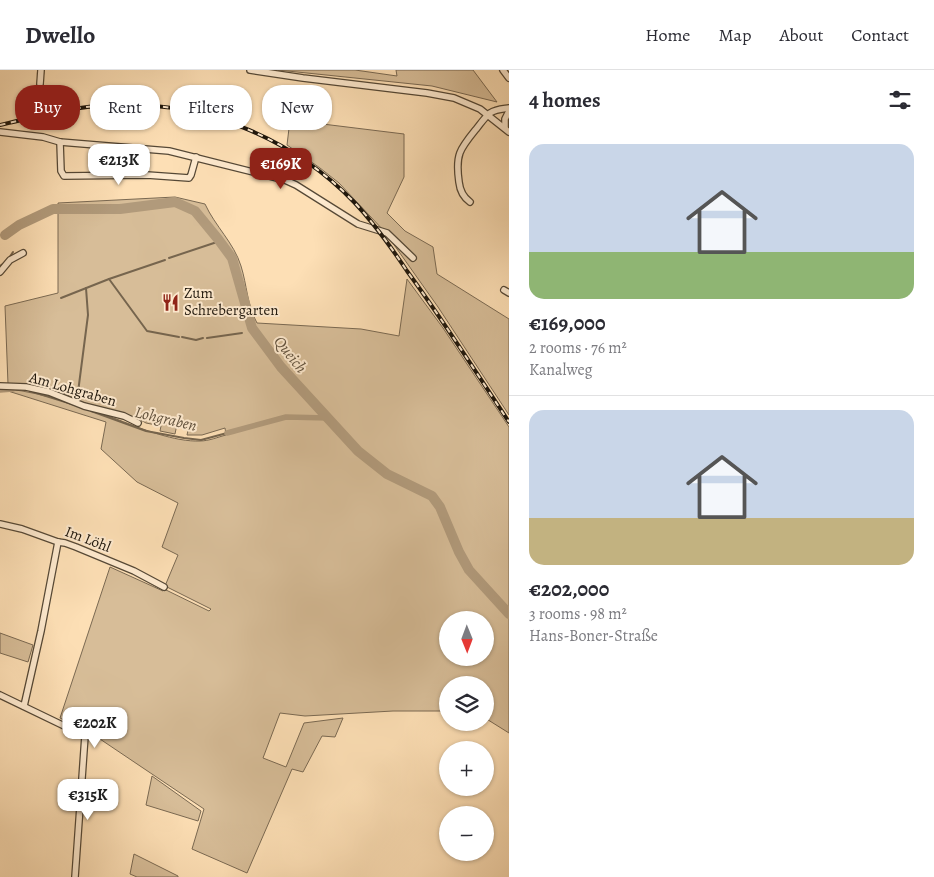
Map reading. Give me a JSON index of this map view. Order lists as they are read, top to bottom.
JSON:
{
  "streets": {
    "street": ["Am Lohgraben", "Im Löhl"]
  },
  "water": ["Queich", "Lohgraben"],
  "places": {
    "restaurant": ["Zum Schrebergarten"]
  },
  "north": "bottom",
  "page": {
    "header": "Dwello",
    "nav": [
      "Home",
      "Map",
      "About",
      "Contact"
    ],
    "heading": "4 homes",
    "chip": [
      "Buy",
      "Rent",
      "Filters",
      "New"
    ],
    "list": [
      {
        "name": "€169,000",
        "note": "2 rooms · 76 m² · Kanalweg"
      },
      {
        "name": "€202,000",
        "note": "3 rooms · 98 m² · Hans-Boner-Straße"
      }
    ],
    "price": [
      "€213K",
      "€169K",
      "€202K",
      "€315K"
    ],
    "map_buttons": ["+", "−"]
  }
}
